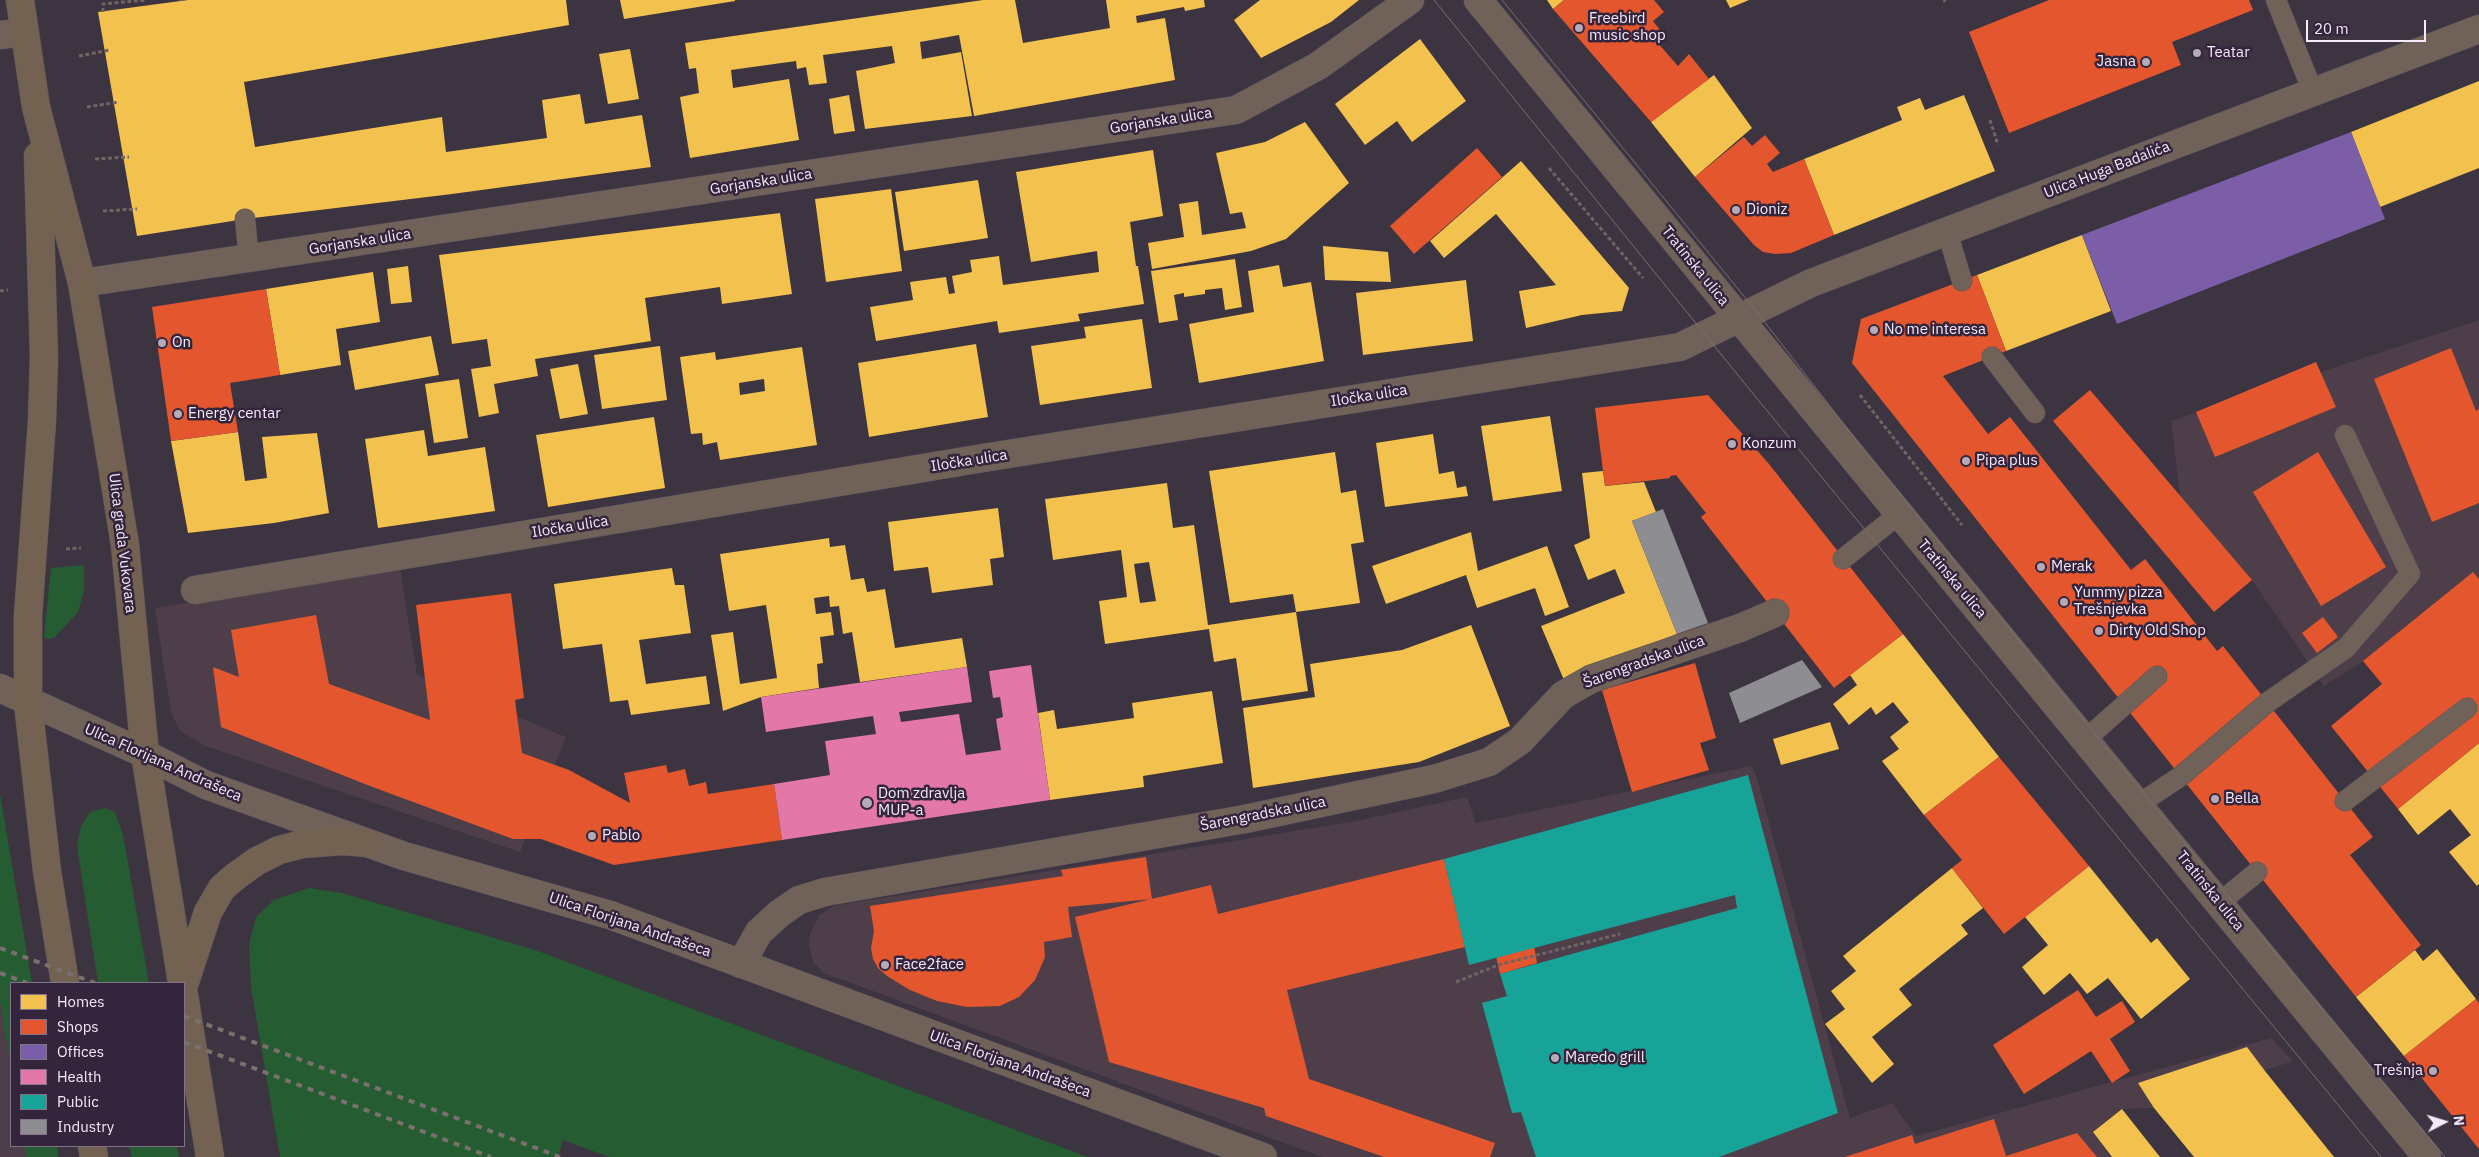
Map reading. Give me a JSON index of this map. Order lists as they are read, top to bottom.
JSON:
{
  "streets": {
    "main road": ["Ulica grada Vukovara"],
    "street": [
      "Gorjanska ulica",
      "Ulica Huga Badalića",
      "Tratinska ulica",
      "Iločka ulica",
      "Šarengradska ulica",
      "Ulica Florijana Andrašeca"
    ]
  },
  "crossings": [
    ["Gorjanska ulica", "Ulica grada Vukovara"],
    ["Ulica Huga Badalića", "Tratinska ulica"],
    ["Ulica Huga Badalića", "Iločka ulica"],
    ["Tratinska ulica", "Iločka ulica"],
    ["Ulica grada Vukovara", "Ulica Florijana Andrašeca"],
    ["Šarengradska ulica", "Ulica Florijana Andrašeca"]
  ],
  "places": [
    "Freebird music shop",
    "Teatar",
    "Jasna",
    "Dioniz",
    "No me interesa",
    "On",
    "Energy centar",
    "Konzum",
    "Pipa plus",
    "Merak",
    "Yummy pizza Trešnjevka",
    "Dirty Old Shop",
    "Bella",
    "Dom zdravlja MUP-a",
    "Pablo",
    "Face2face",
    "Maredo grill",
    "Trešnja"
  ],
  "legend": [
    "Homes",
    "Shops",
    "Offices",
    "Health",
    "Public",
    "Industry"
  ],
  "scale_bar": "20 m",
  "north": "right"
}
